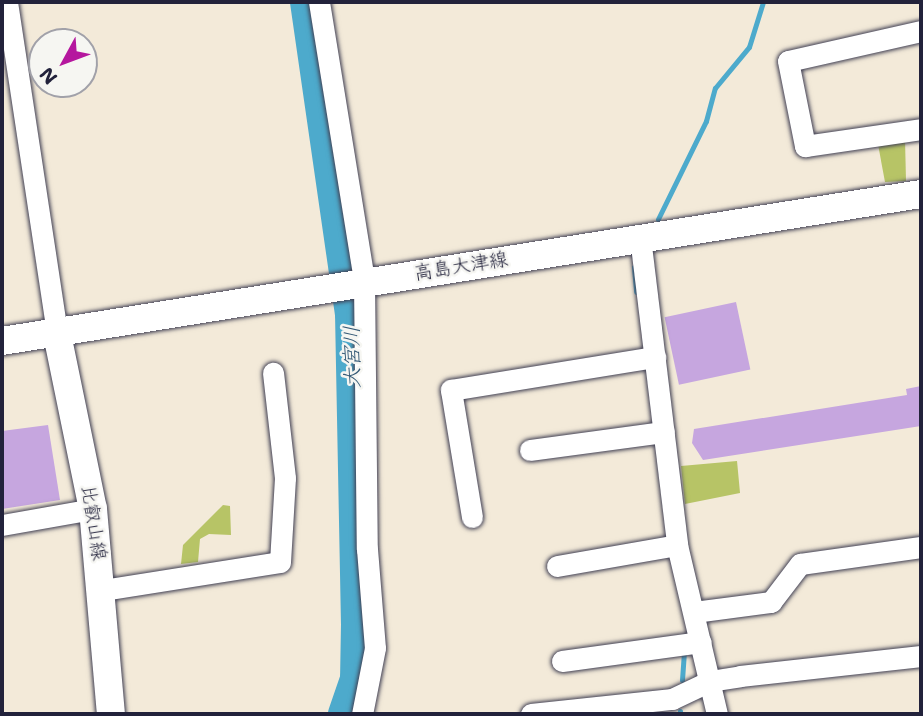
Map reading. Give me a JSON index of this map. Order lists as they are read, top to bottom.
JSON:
{
  "streets": {
    "main road": ["高島大津線", "比叡山線"]
  },
  "crossings": [
    ["高島大津線", "比叡山線"]
  ],
  "water": ["大宮川"],
  "north": "bottom left"
}
